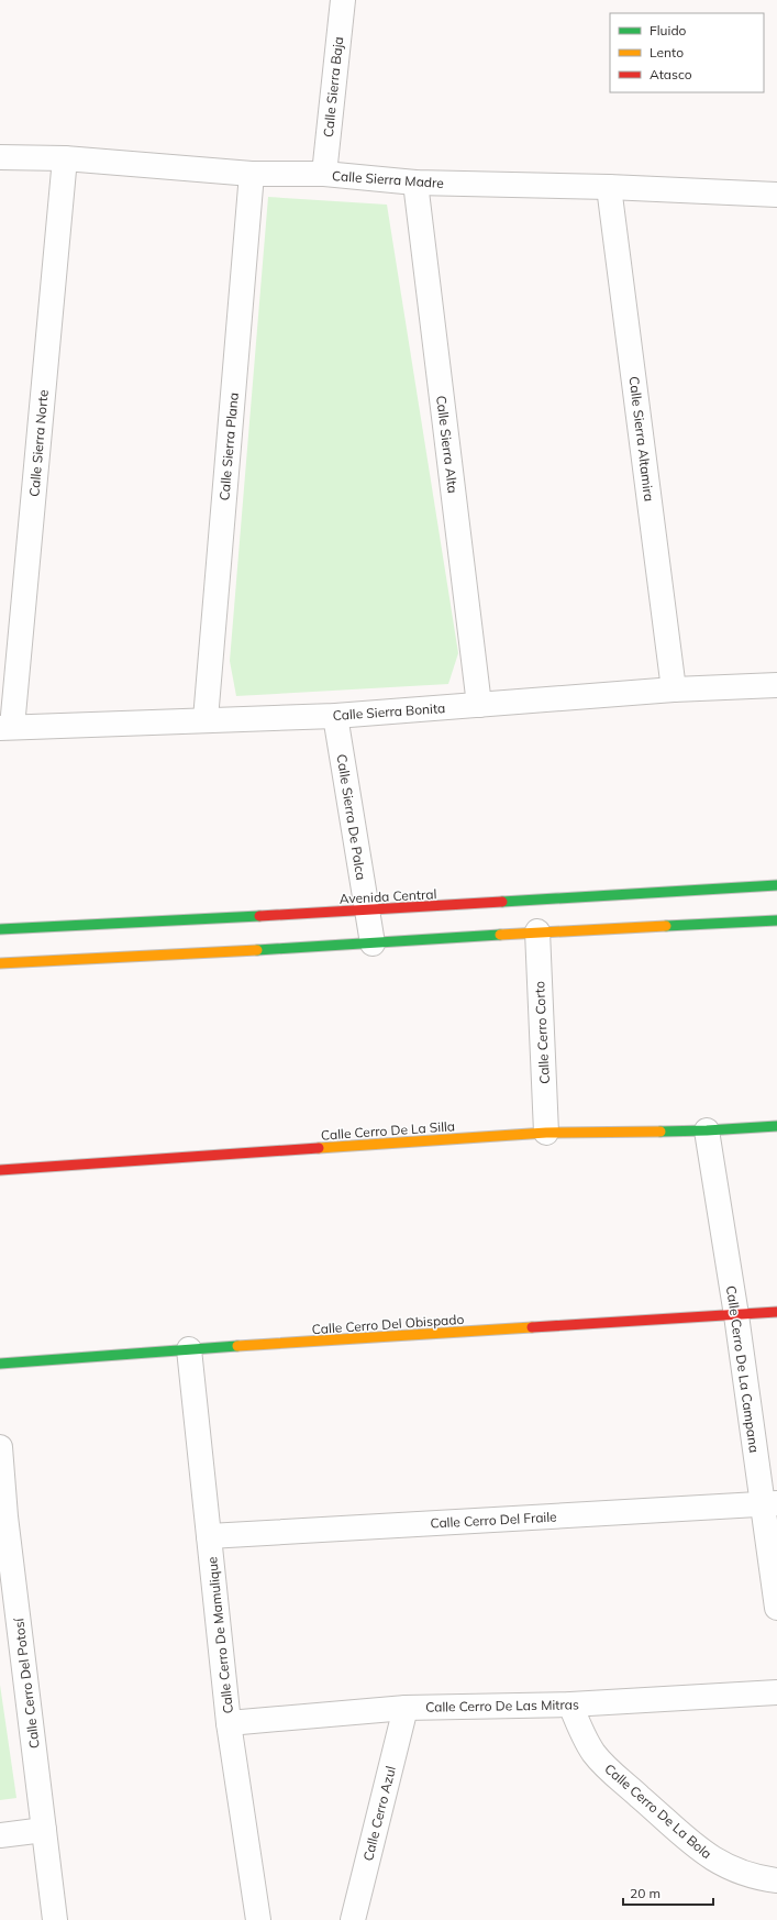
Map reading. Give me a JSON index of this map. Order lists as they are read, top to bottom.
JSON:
{
  "streets": {
    "street": [
      "Calle Sierra Baja",
      "Calle Sierra Madre",
      "Calle Sierra Altamira",
      "Calle Sierra Norte",
      "Calle Sierra Alta",
      "Calle Sierra Plana",
      "Calle Sierra Bonita",
      "Calle Sierra De Palca",
      "Avenida Central",
      "Calle Cerro Corto",
      "Calle Cerro De La Silla",
      "Calle Cerro Del Obispado",
      "Calle Cerro De La Campana",
      "Calle Cerro Del Fraile",
      "Calle Cerro De Mamulique",
      "Calle Cerro Del Potosí",
      "Calle Cerro De Las Mitras",
      "Calle Cerro De La Bola",
      "Calle Cerro Azul"
    ]
  },
  "crossings": [
    ["Calle Sierra Baja", "Calle Sierra Madre"],
    ["Calle Sierra Madre", "Calle Sierra Altamira"],
    ["Calle Sierra Madre", "Calle Sierra Norte"],
    ["Calle Sierra Madre", "Calle Sierra Alta"],
    ["Calle Sierra Madre", "Calle Sierra Plana"],
    ["Calle Sierra Altamira", "Calle Sierra Bonita"],
    ["Calle Sierra Norte", "Calle Sierra Bonita"],
    ["Calle Sierra Alta", "Calle Sierra Bonita"],
    ["Calle Sierra Plana", "Calle Sierra Bonita"],
    ["Calle Sierra Bonita", "Calle Sierra De Palca"],
    ["Calle Sierra De Palca", "Avenida Central"],
    ["Calle Cerro Corto", "Calle Cerro De La Silla"],
    ["Calle Cerro De La Silla", "Calle Cerro De La Campana"],
    ["Calle Cerro Del Obispado", "Calle Cerro De La Campana"],
    ["Calle Cerro Del Obispado", "Calle Cerro De Mamulique"],
    ["Calle Cerro De La Campana", "Calle Cerro Del Fraile"],
    ["Calle Cerro Del Fraile", "Calle Cerro De Mamulique"],
    ["Calle Cerro De Mamulique", "Calle Cerro De Las Mitras"],
    ["Calle Cerro De Las Mitras", "Calle Cerro De La Bola"],
    ["Calle Cerro De Las Mitras", "Calle Cerro Azul"]
  ],
  "legend": ["Fluido", "Lento", "Atasco"],
  "scale_bar": "20 m"
}
